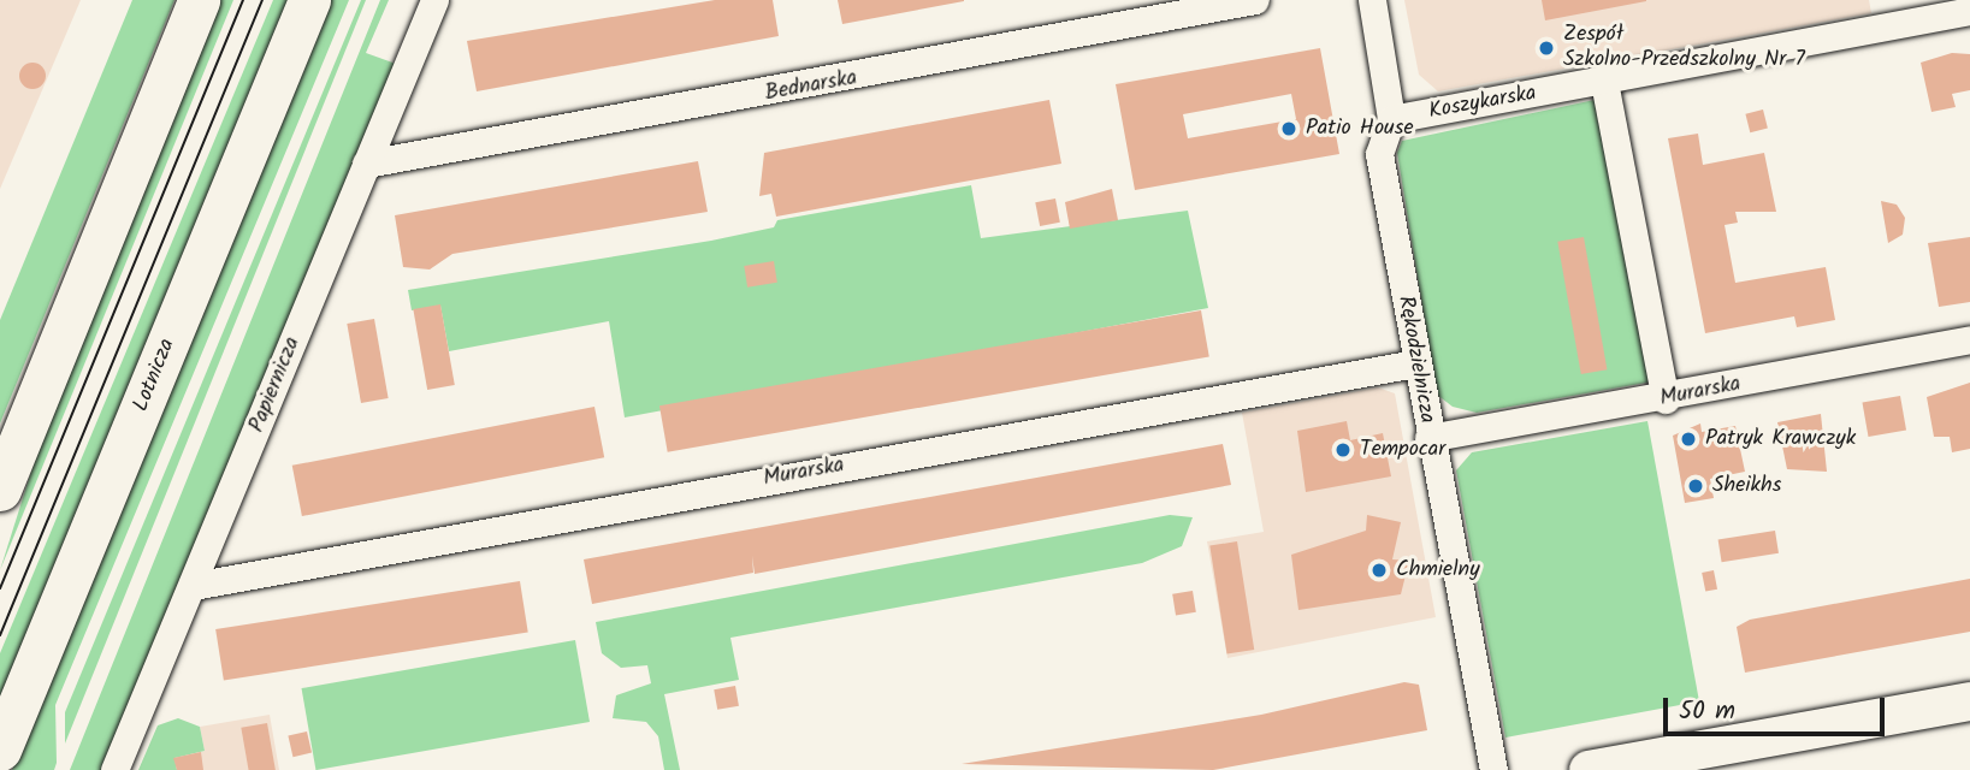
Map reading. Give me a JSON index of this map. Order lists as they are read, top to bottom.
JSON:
{
  "streets": {
    "main road": ["Lotnicza"],
    "street": [
      "Bednarska",
      "Koszykarska",
      "Rękodzielnicza",
      "Papiernicza",
      "Murarska"
    ]
  },
  "crossings": [
    ["Bednarska", "Papiernicza"],
    ["Koszykarska", "Rękodzielnicza"],
    ["Rękodzielnicza", "Murarska"],
    ["Papiernicza", "Murarska"]
  ],
  "places": [
    "Zespół Szkolno-Przedszkolny Nr 7",
    "Patio House",
    "Patryk Krawczyk",
    "Tempocar",
    "Sheikhs",
    "Chmielny"
  ],
  "scale_bar": "50 m"
}
